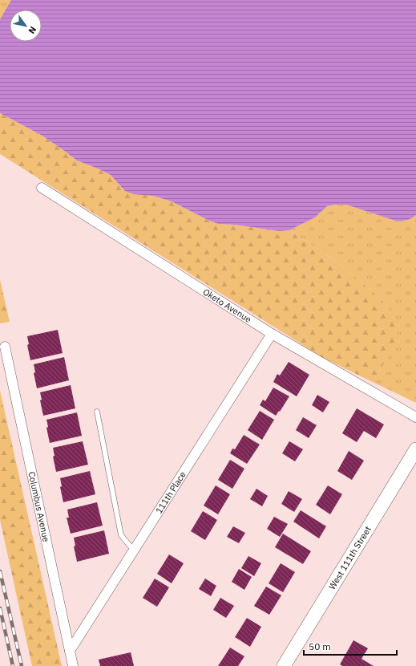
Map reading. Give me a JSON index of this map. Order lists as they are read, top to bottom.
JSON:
{
  "streets": {
    "main road": ["West 111th Street"],
    "street": ["Oketo Avenue", "111th Place", "Columbus Avenue"]
  },
  "crossings": [
    ["Oketo Avenue", "111th Place"],
    ["111th Place", "Columbus Avenue"]
  ],
  "scale_bar": "50 m",
  "north": "bottom right"
}
